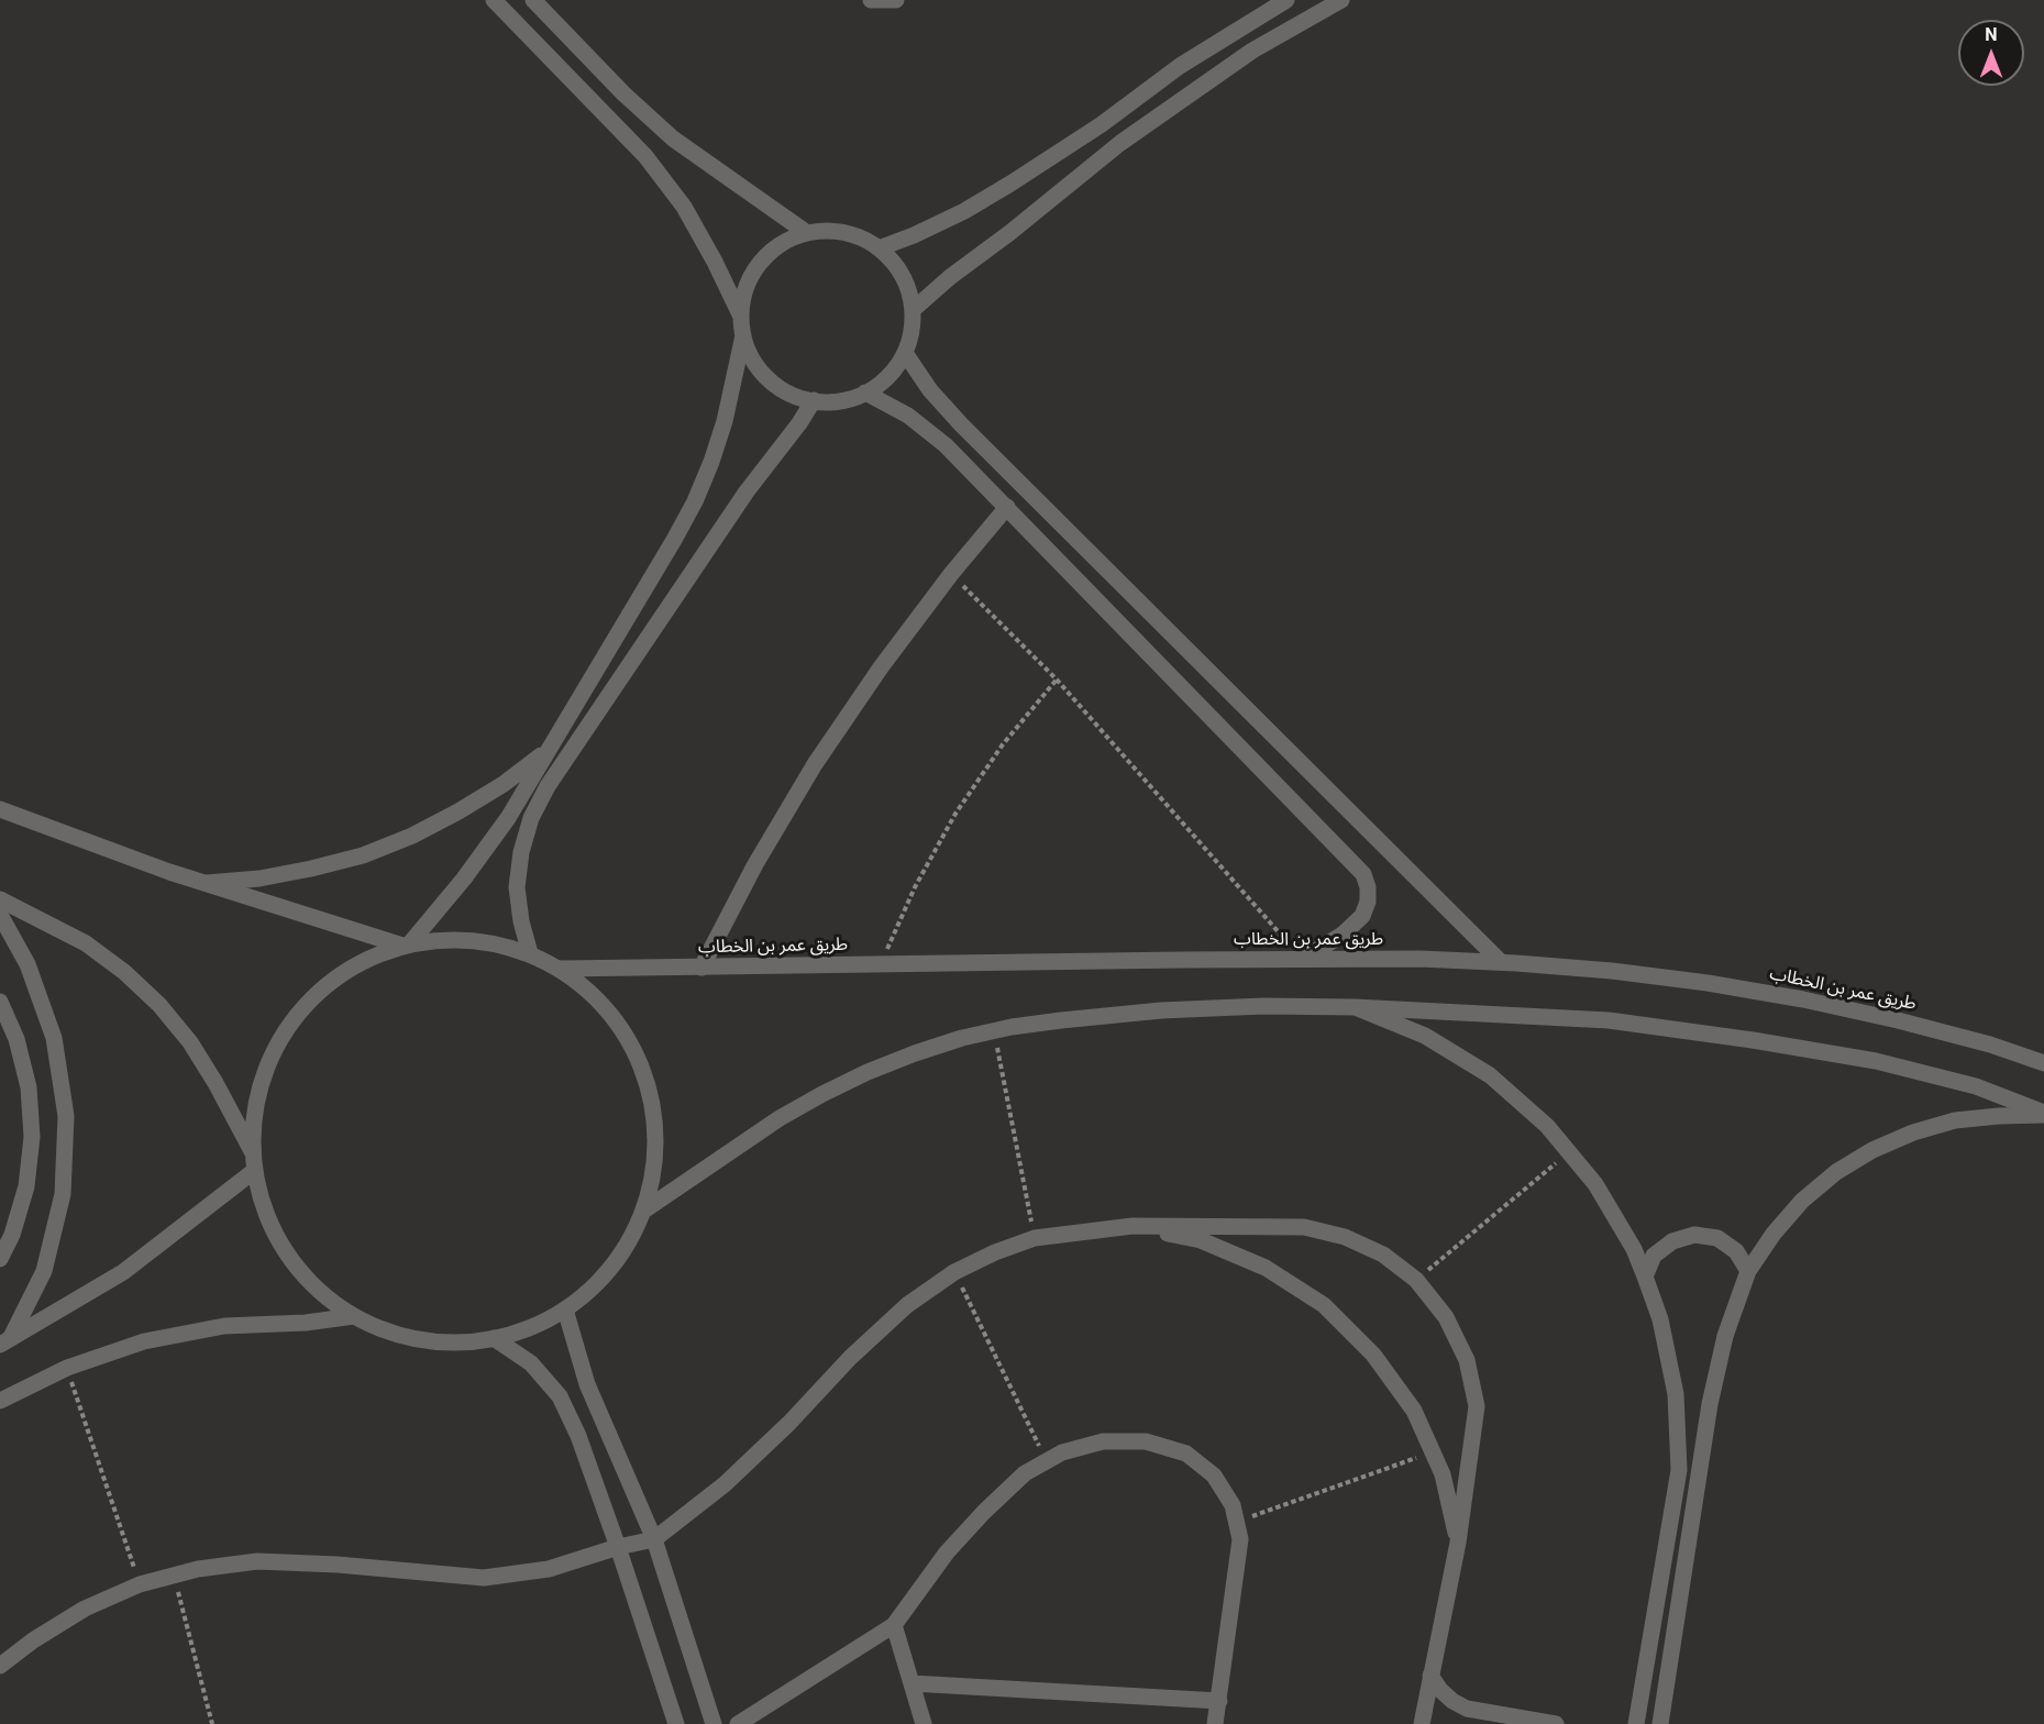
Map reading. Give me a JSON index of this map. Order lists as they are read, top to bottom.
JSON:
{
  "streets": {
    "street": ["طريق عمر بن الخطاب"]
  },
  "north": "top"
}
